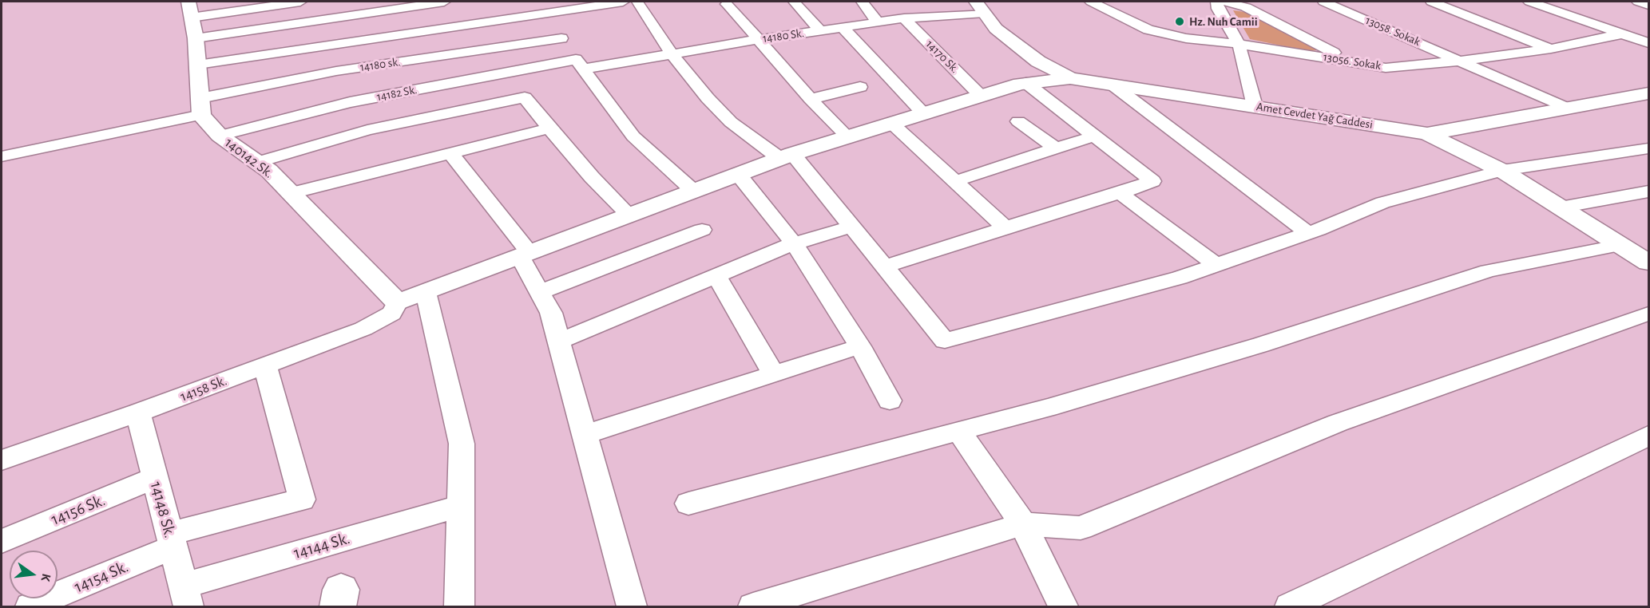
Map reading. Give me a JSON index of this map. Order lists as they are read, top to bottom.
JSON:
{
  "streets": {
    "main road": ["Amet Cevdet Yağ Caddesi", "140142 Sk."],
    "street": [
      "13058. Sokak",
      "14180 Sk.",
      "14170 Sk.",
      "13056. Sokak",
      "14180 sk.",
      "14182 Sk.",
      "14158 Sk.",
      "14156 Sk.",
      "14148 Sk.",
      "14144 Sk.",
      "14154 Sk."
    ]
  },
  "crossings": [
    ["13058. Sokak", "13056. Sokak"],
    ["14180 Sk.", "14170 Sk."],
    ["14180 Sk.", "14182 Sk."],
    ["14180 Sk.", "Amet Cevdet Yağ Caddesi"],
    ["14180 sk.", "140142 Sk."],
    ["14182 Sk.", "140142 Sk."],
    ["140142 Sk.", "14158 Sk."],
    ["14158 Sk.", "14148 Sk."],
    ["14158 Sk.", "14154 Sk."],
    ["14156 Sk.", "14148 Sk."],
    ["14148 Sk.", "14144 Sk."],
    ["14148 Sk.", "14154 Sk."]
  ],
  "places": ["Hz. Nuh Camii"],
  "north": "right"
}
